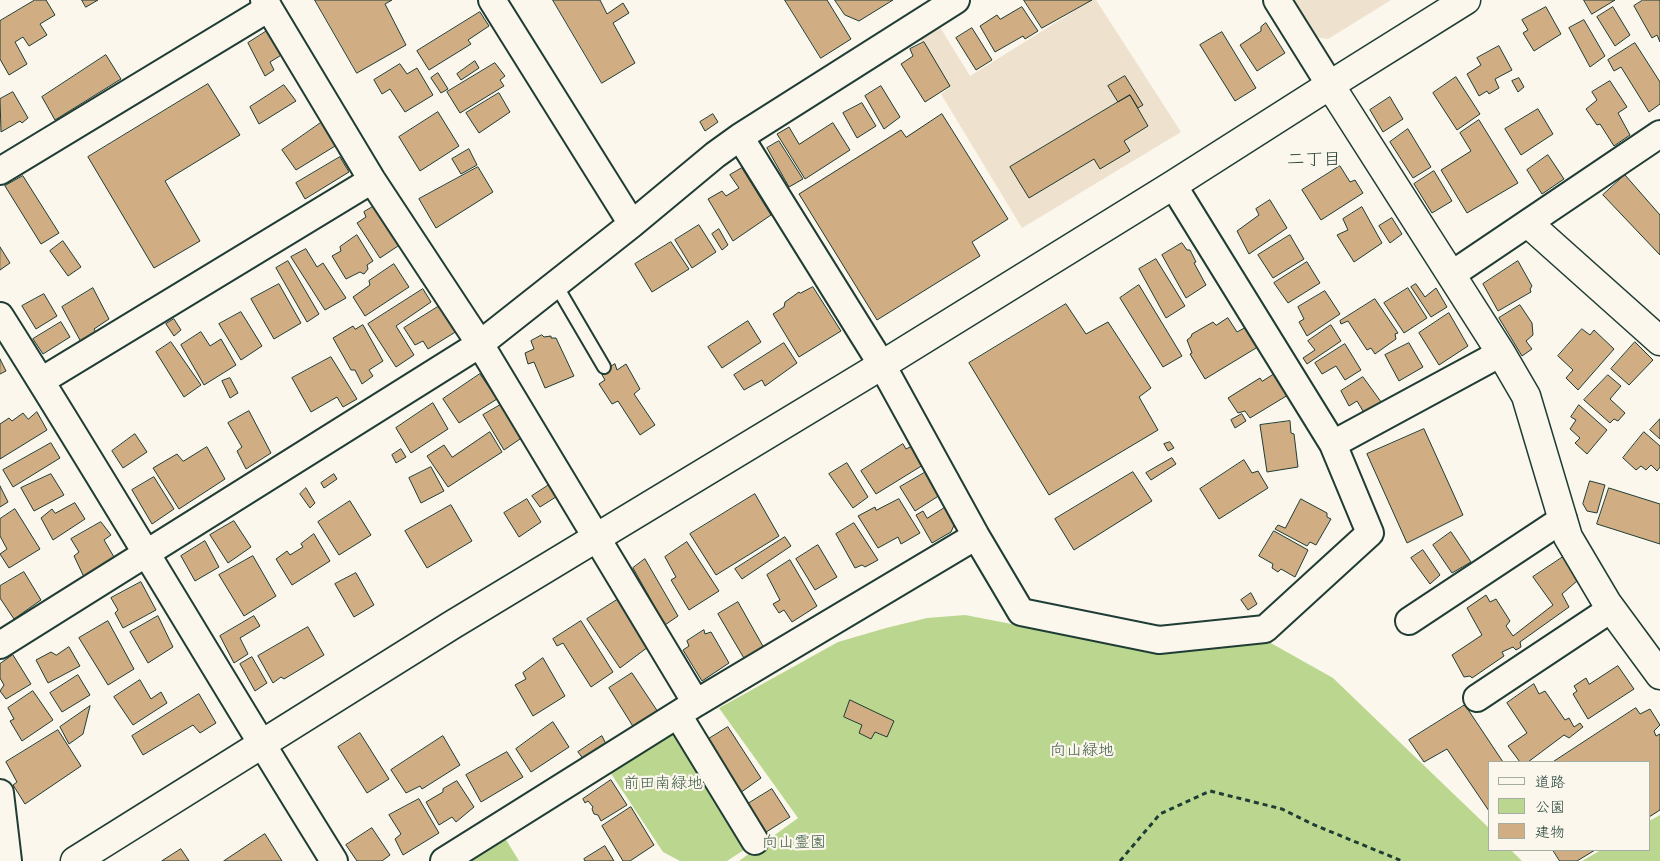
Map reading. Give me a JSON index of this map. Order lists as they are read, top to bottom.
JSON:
{
  "districts": ["二丁目"],
  "parks": ["向山緑地", "前田南緑地", "向山霊園"],
  "legend": ["道路", "公園", "建物"]
}
